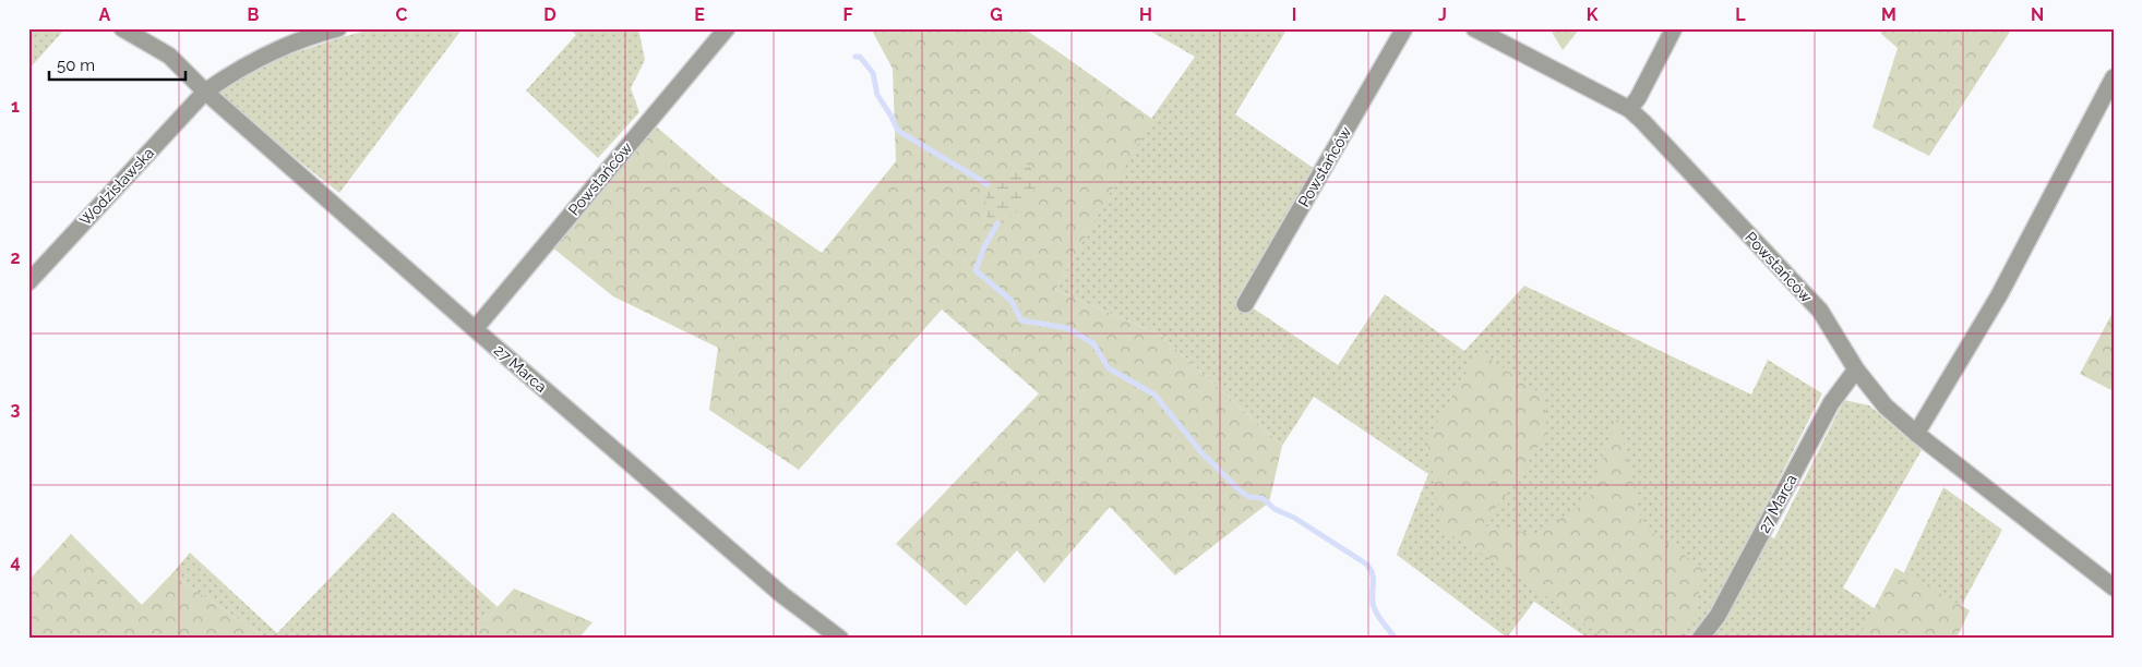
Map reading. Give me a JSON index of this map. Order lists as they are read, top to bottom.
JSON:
{
  "streets": {
    "street": ["Powstańców", "Wodzisławska", "27 Marca"]
  },
  "crossings": [
    ["Powstańców", "27 Marca"],
    ["Wodzisławska", "27 Marca"]
  ],
  "scale_bar": "50 m",
  "grid": {
    "columns": [
      "A",
      "B",
      "C",
      "D",
      "E",
      "F",
      "G",
      "H",
      "I",
      "J",
      "K",
      "L",
      "M",
      "N"
    ],
    "rows": [
      "1",
      "2",
      "3",
      "4"
    ]
  }
}
